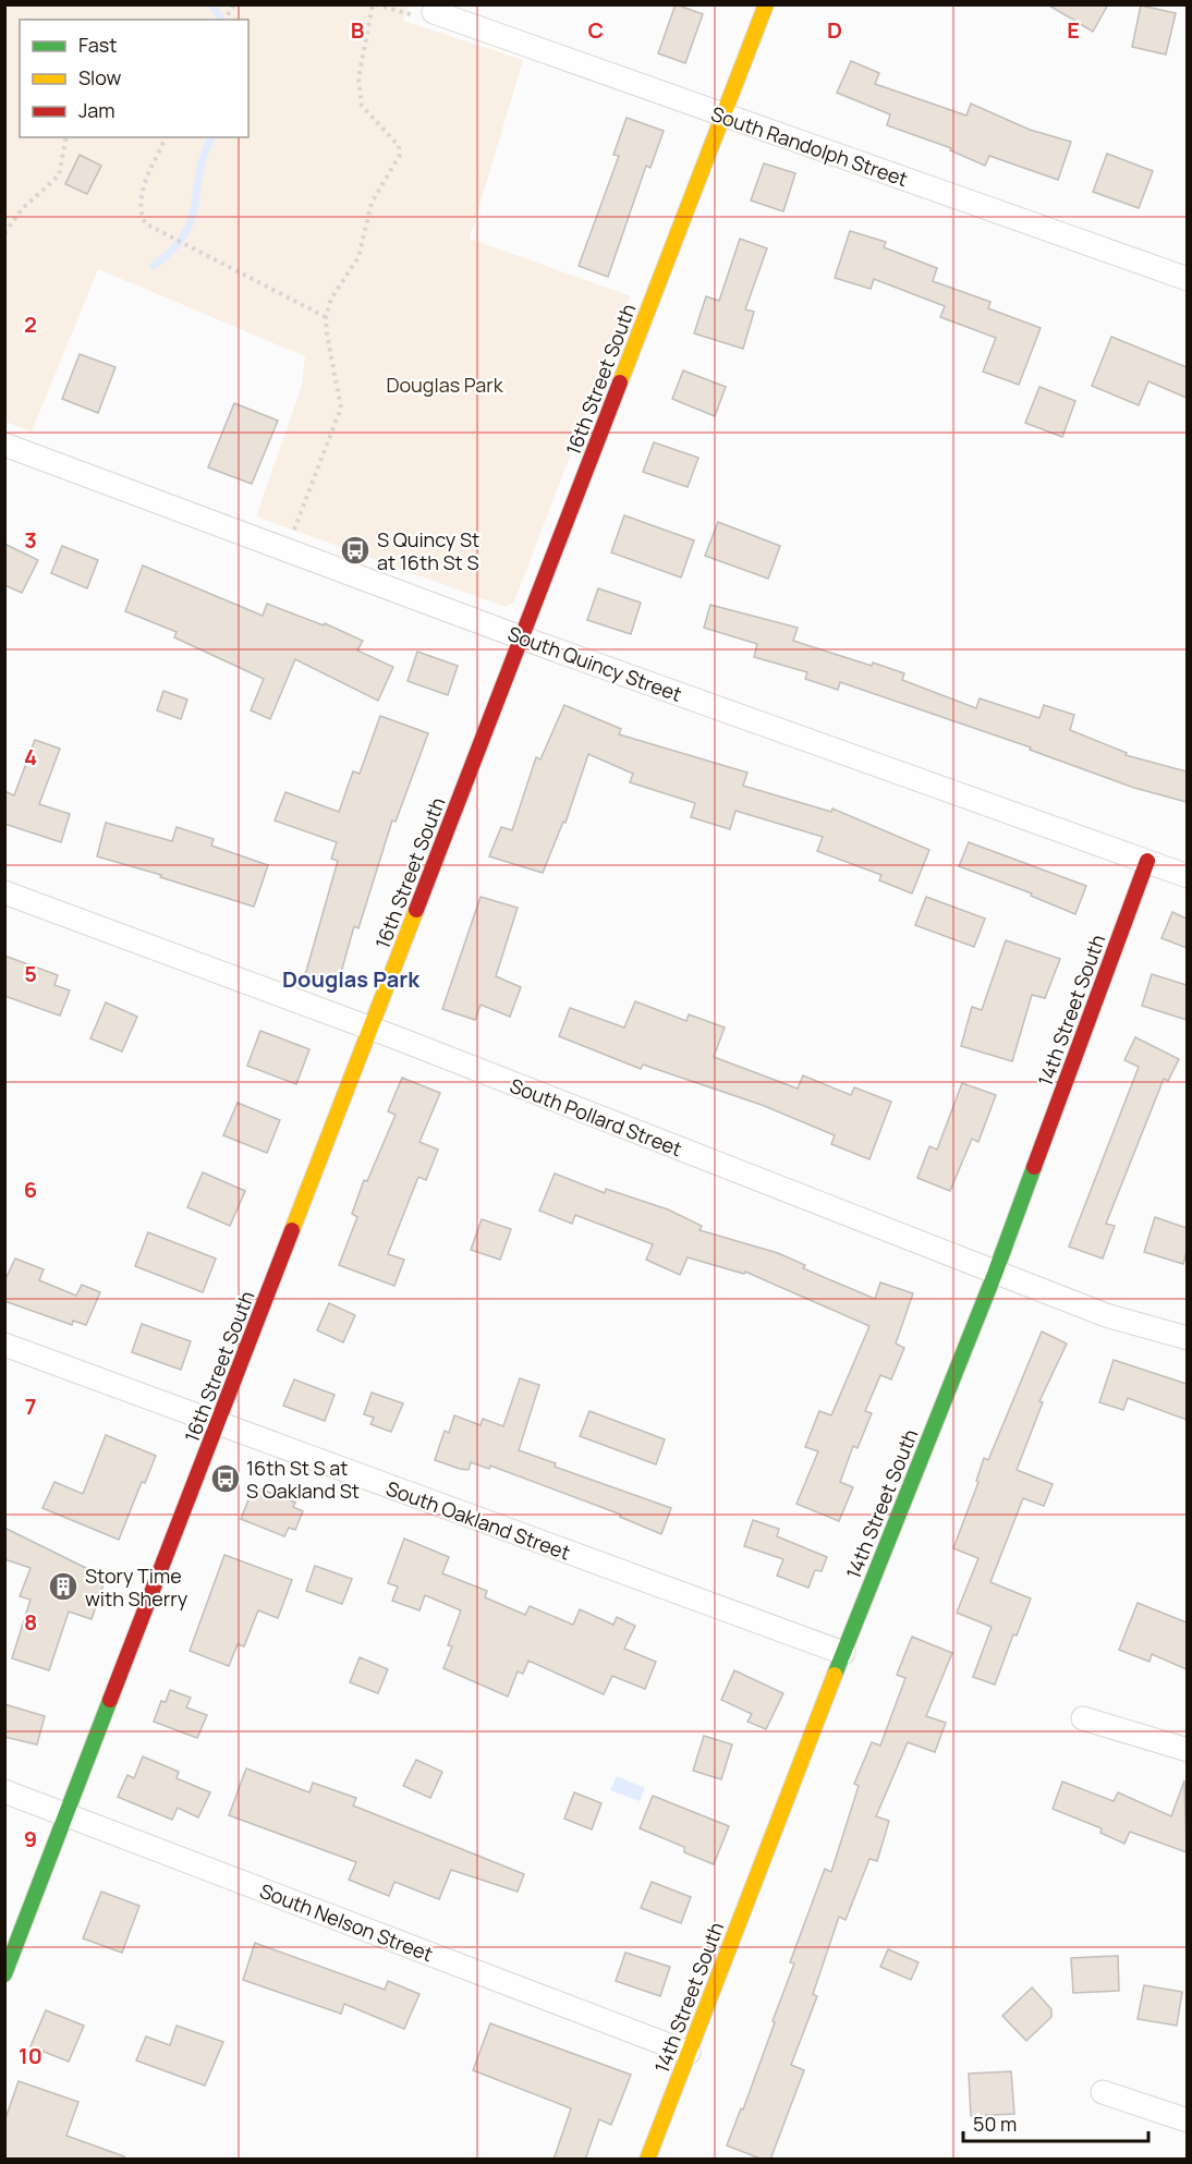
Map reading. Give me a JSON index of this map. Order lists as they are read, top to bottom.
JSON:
{
  "streets": {
    "street": [
      "South Randolph Street",
      "16th Street South",
      "South Quincy Street",
      "14th Street South",
      "South Pollard Street",
      "South Oakland Street",
      "South Nelson Street"
    ]
  },
  "crossings": [
    ["South Randolph Street", "16th Street South"],
    ["16th Street South", "South Quincy Street"],
    ["16th Street South", "South Pollard Street"],
    ["16th Street South", "South Oakland Street"],
    ["16th Street South", "South Nelson Street"],
    ["South Quincy Street", "14th Street South"],
    ["14th Street South", "South Pollard Street"],
    ["14th Street South", "South Oakland Street"],
    ["14th Street South", "South Nelson Street"]
  ],
  "districts": ["Douglas Park"],
  "parks": ["Douglas Park"],
  "places": {
    "bus stop": ["S Quincy St at 16th St S", "16th St S at S Oakland St"],
    "building": ["Story Time with Sherry"]
  },
  "legend": ["Fast", "Slow", "Jam"],
  "scale_bar": "50 m",
  "grid": {
    "columns": [
      "B",
      "C",
      "D",
      "E"
    ],
    "rows": [
      "2",
      "3",
      "4",
      "5",
      "6",
      "7",
      "8",
      "9",
      "10"
    ]
  }
}
